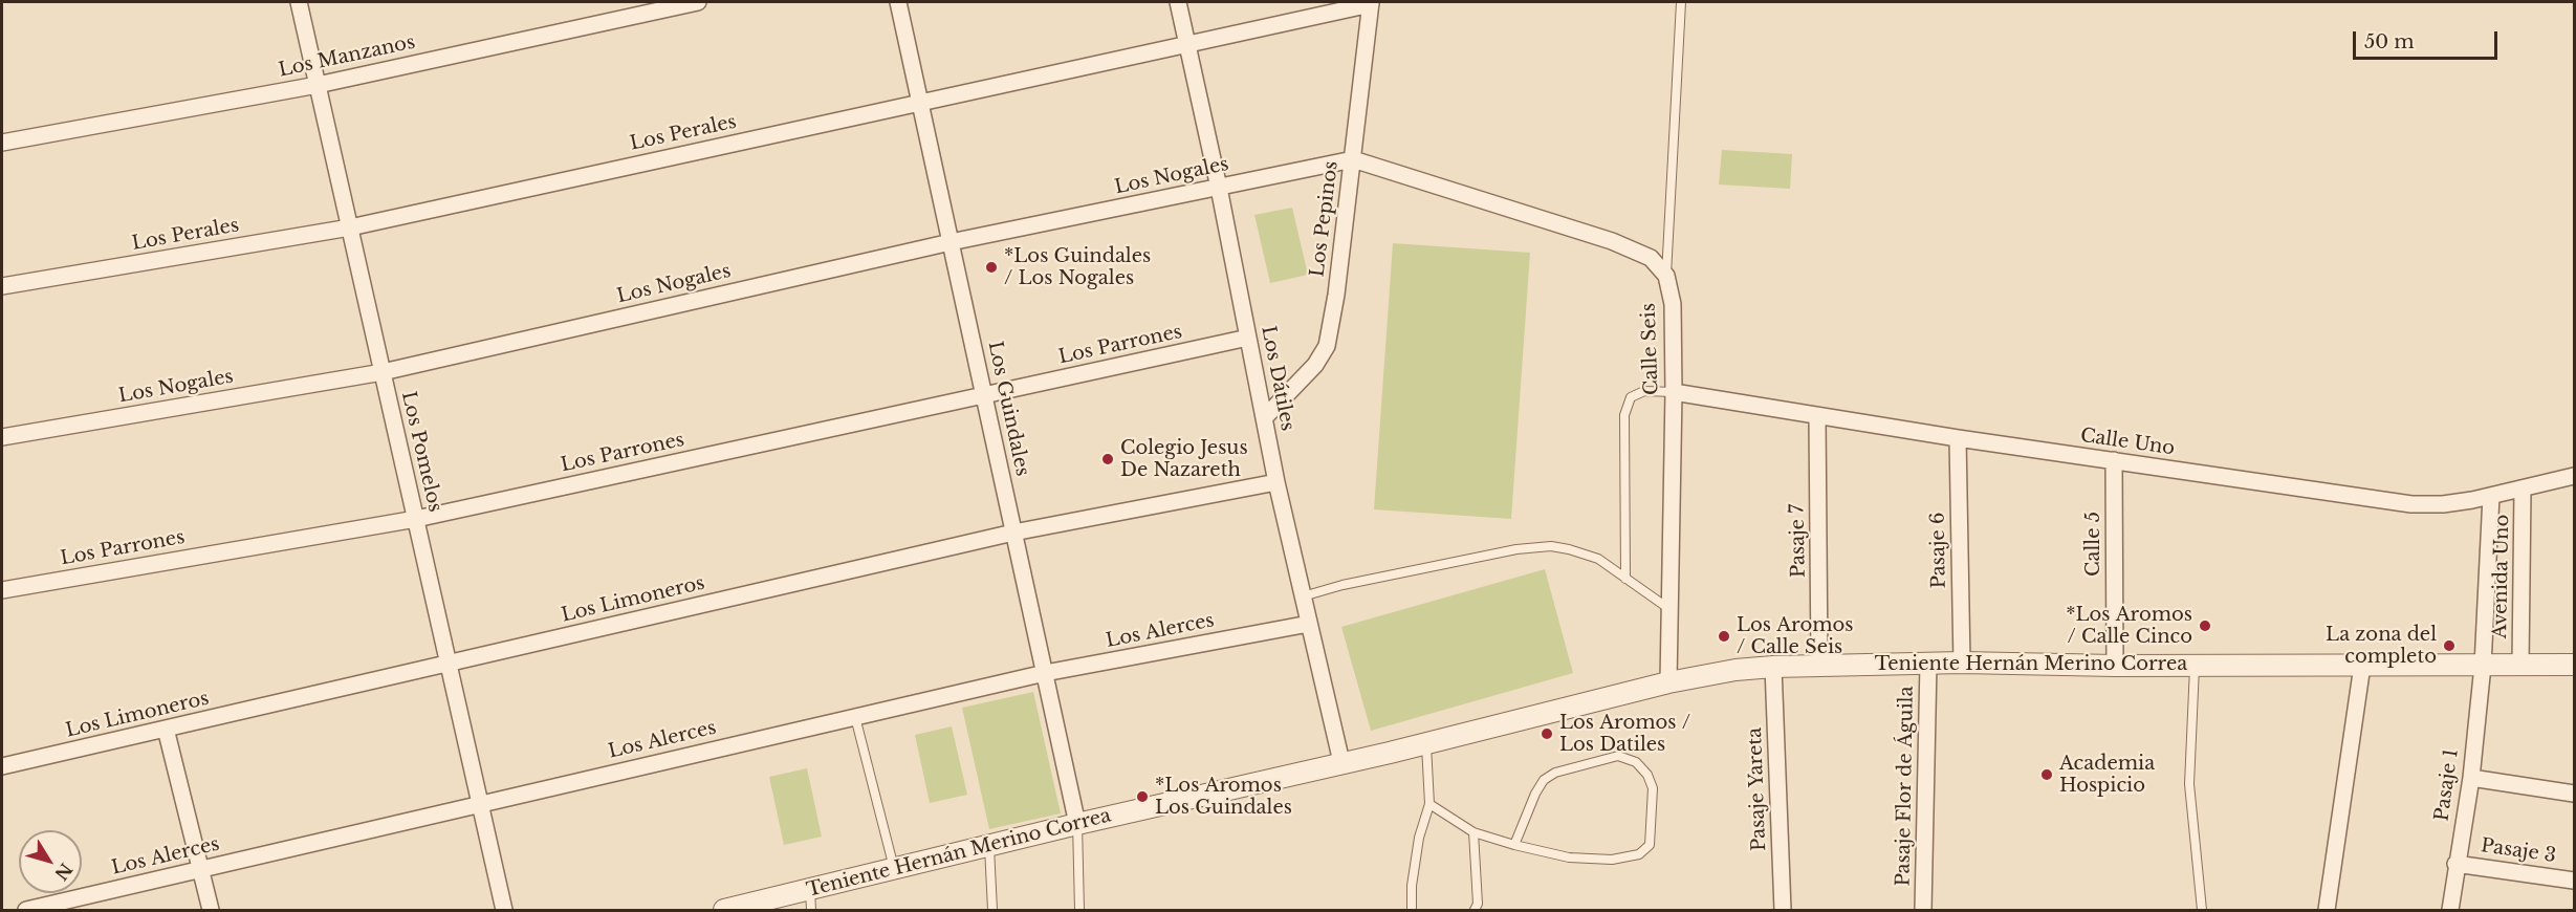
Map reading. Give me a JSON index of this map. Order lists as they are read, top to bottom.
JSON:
{
  "streets": {
    "street": [
      "Los Manzanos",
      "Los Perales",
      "Los Nogales",
      "Los Pepinos",
      "Los Parrones",
      "Calle Seis",
      "Los Dátiles",
      "Los Guindales",
      "Calle Uno",
      "Los Pomelos",
      "Pasaje 7",
      "Calle 5",
      "Pasaje 6",
      "Avenida Uno",
      "Los Limoneros",
      "Los Alerces",
      "Teniente Hernán Merino Correa",
      "Pasaje 1",
      "Pasaje Flor de Águila",
      "Pasaje Yareta",
      "Pasaje 3"
    ]
  },
  "crossings": [
    ["Los Manzanos", "Los Pomelos"],
    ["Los Perales", "Los Pepinos"],
    ["Los Perales", "Los Dátiles"],
    ["Los Perales", "Los Guindales"],
    ["Los Perales", "Los Pomelos"],
    ["Los Nogales", "Los Pepinos"],
    ["Los Nogales", "Calle Seis"],
    ["Los Nogales", "Los Dátiles"],
    ["Los Nogales", "Los Guindales"],
    ["Los Nogales", "Los Pomelos"],
    ["Los Pepinos", "Calle Seis"],
    ["Los Pepinos", "Los Dátiles"],
    ["Los Parrones", "Los Dátiles"],
    ["Los Parrones", "Los Guindales"],
    ["Los Parrones", "Los Pomelos"],
    ["Calle Seis", "Calle Uno"],
    ["Calle Seis", "Teniente Hernán Merino Correa"],
    ["Los Dátiles", "Los Limoneros"],
    ["Los Dátiles", "Los Alerces"],
    ["Los Dátiles", "Teniente Hernán Merino Correa"],
    ["Los Guindales", "Los Limoneros"],
    ["Los Guindales", "Los Alerces"],
    ["Los Guindales", "Teniente Hernán Merino Correa"],
    ["Calle Uno", "Pasaje 7"],
    ["Calle Uno", "Calle 5"],
    ["Calle Uno", "Pasaje 6"],
    ["Calle Uno", "Avenida Uno"],
    ["Los Pomelos", "Los Limoneros"],
    ["Los Pomelos", "Los Alerces"],
    ["Pasaje 7", "Teniente Hernán Merino Correa"],
    ["Calle 5", "Teniente Hernán Merino Correa"],
    ["Pasaje 6", "Teniente Hernán Merino Correa"],
    ["Avenida Uno", "Teniente Hernán Merino Correa"],
    ["Avenida Uno", "Pasaje 1"],
    ["Teniente Hernán Merino Correa", "Pasaje 1"],
    ["Teniente Hernán Merino Correa", "Pasaje Flor de Águila"],
    ["Teniente Hernán Merino Correa", "Pasaje Yareta"],
    ["Pasaje 1", "Pasaje 3"]
  ],
  "places": [
    "*Los Guindales / Los Nogales",
    "Colegio Jesus De Nazareth",
    "*Los Aromos / Calle Cinco",
    "Los Aromos / Calle Seis",
    "La zona del completo",
    "Los Aromos / Los Datiles",
    "Academia Hospicio",
    "*Los Aromos Los Guindales"
  ],
  "scale_bar": "50 m",
  "north": "bottom right"
}
